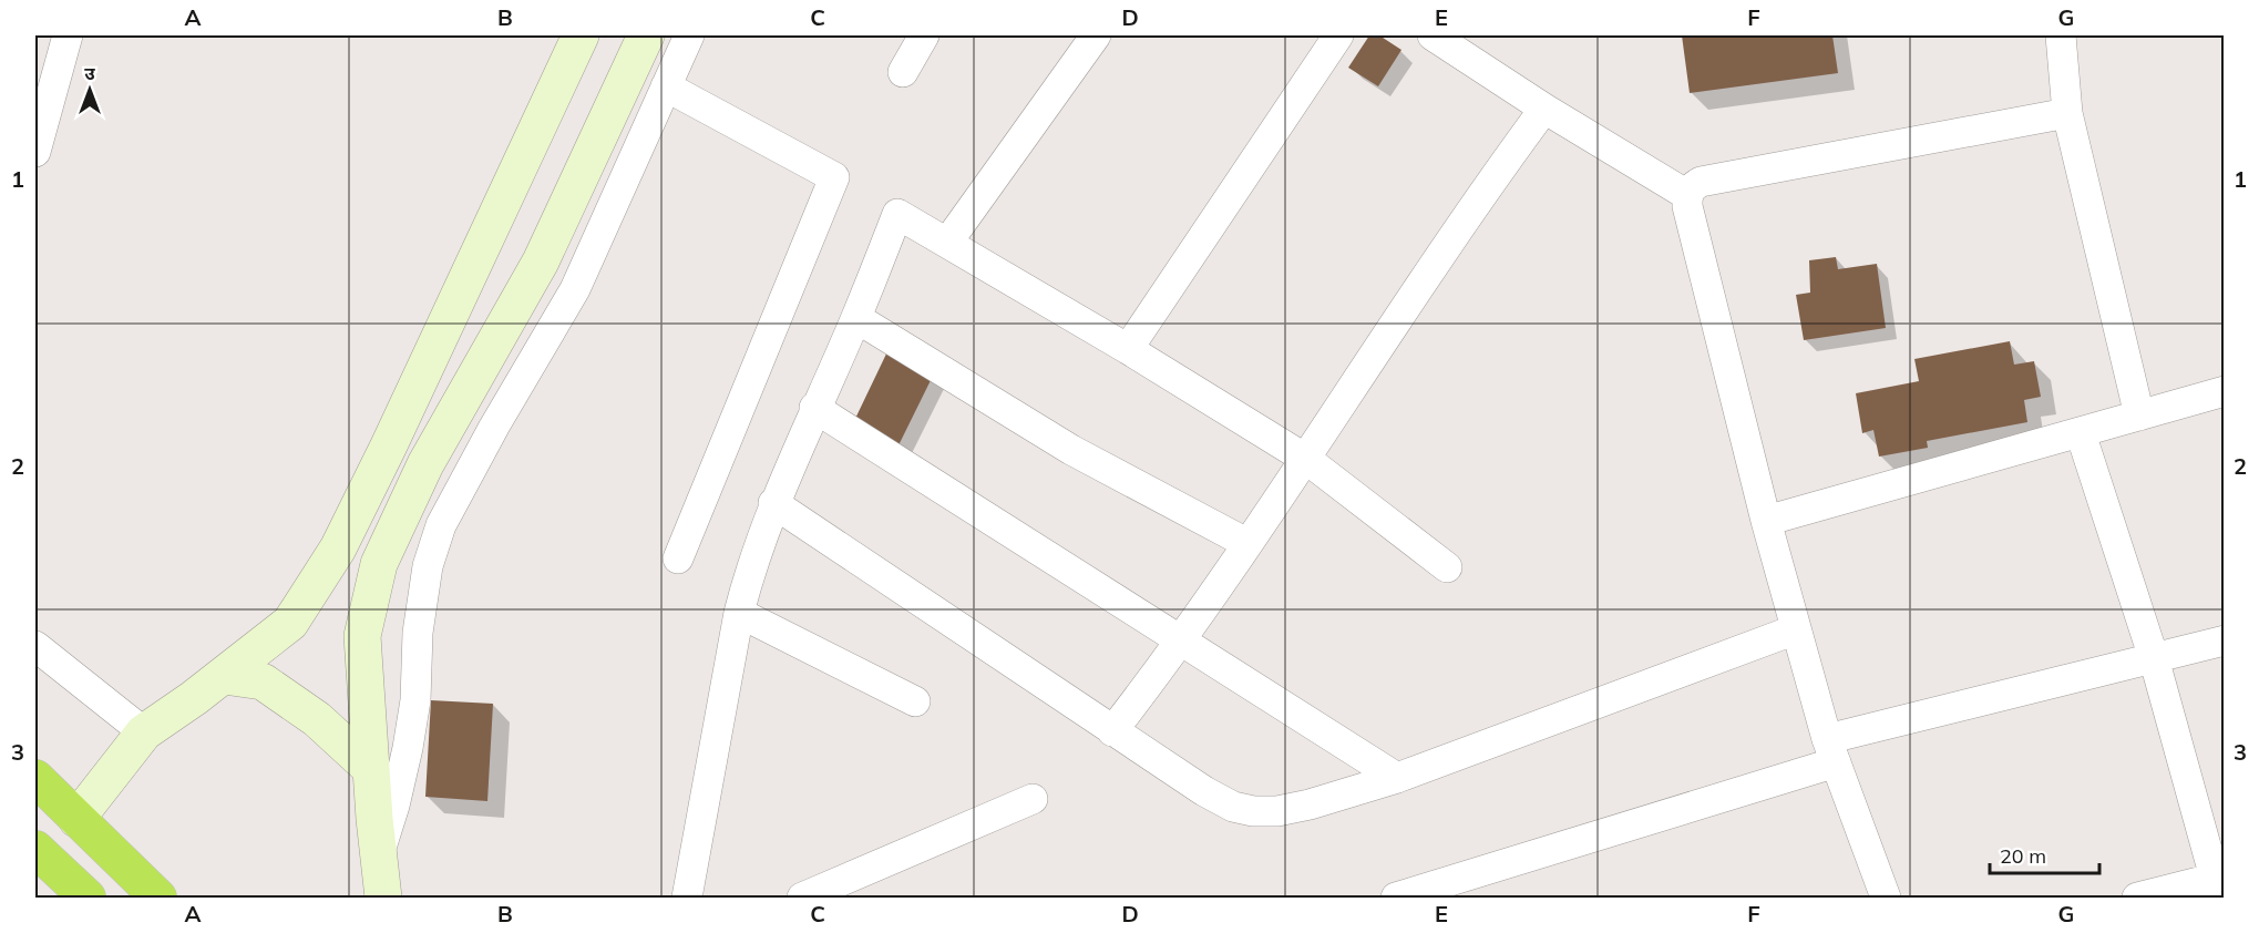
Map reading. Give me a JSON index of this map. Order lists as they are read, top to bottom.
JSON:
{
  "scale_bar": "20 m",
  "north": "top",
  "grid": {
    "columns": [
      "A",
      "B",
      "C",
      "D",
      "E",
      "F",
      "G"
    ],
    "rows": ["1", "2", "3"]
  }
}
